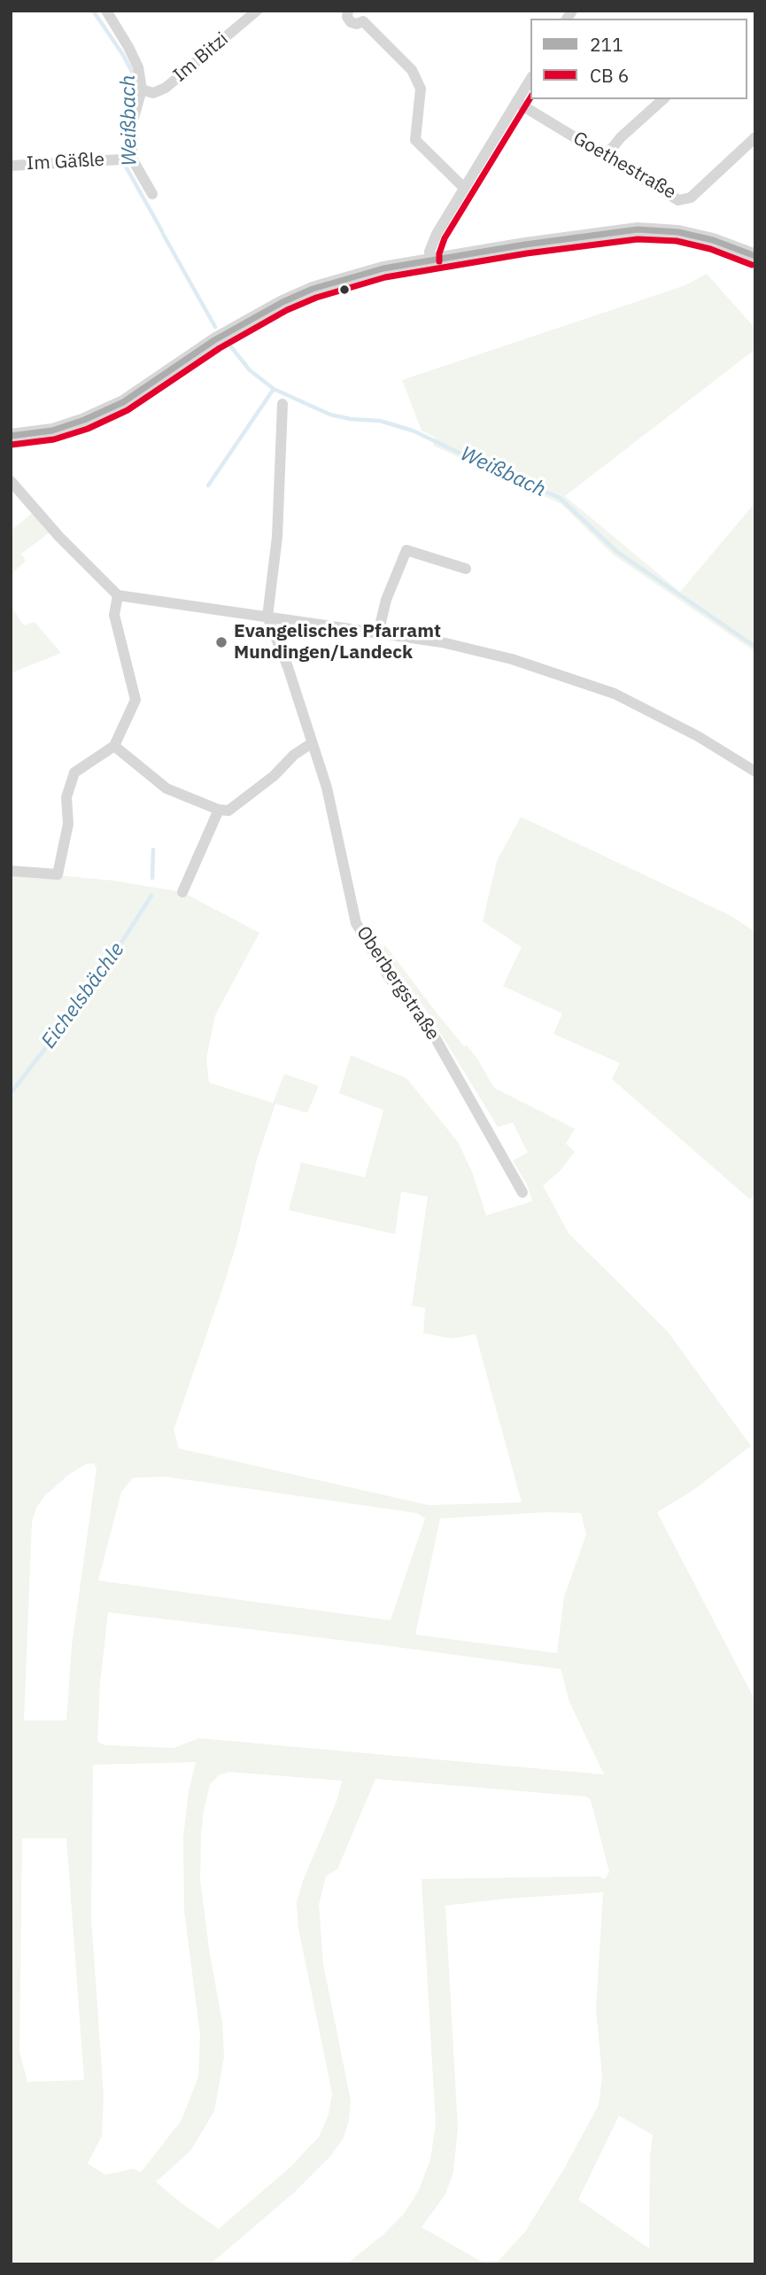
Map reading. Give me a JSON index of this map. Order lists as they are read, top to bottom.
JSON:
{
  "streets": {
    "street": [
      "Im Bitzi",
      "Im Gäßle",
      "Goethestraße",
      "Oberbergstraße"
    ]
  },
  "water": ["Weißbach", "Eichelsbächle"],
  "places": ["Evangelisches Pfarramt Mundingen/Landeck"],
  "lines": ["transit line 211"],
  "legend": ["211", "CB 6"]
}
